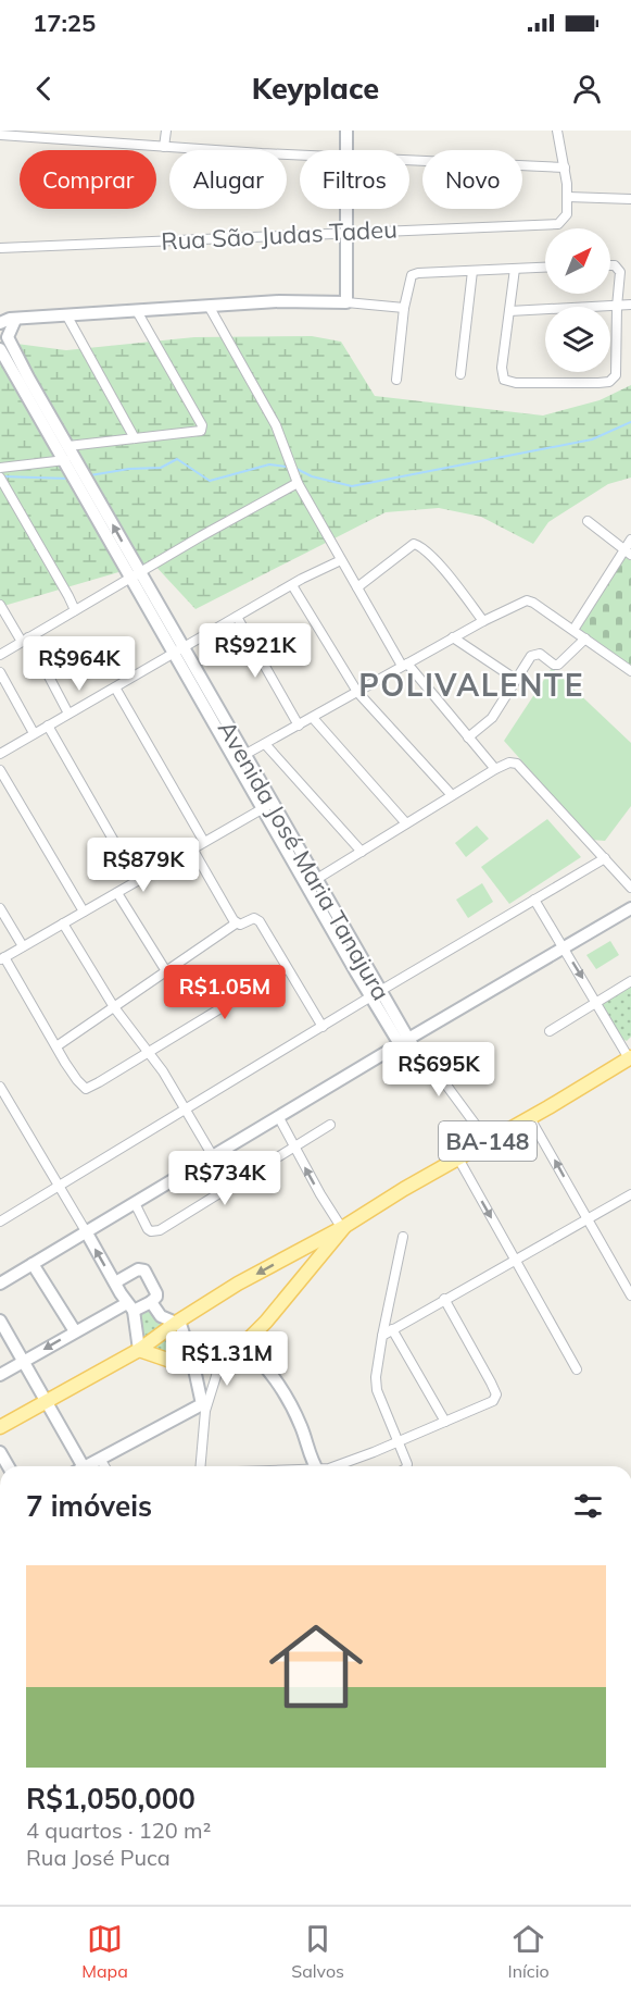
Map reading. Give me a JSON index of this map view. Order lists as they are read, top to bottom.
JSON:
{
  "streets": {
    "main road": ["BA-148"],
    "street": ["Rua São Judas Tadeu", "Avenida José Maria Tanajura"]
  },
  "districts": ["POLIVALENTE"],
  "north": "top right",
  "page": {
    "status": "17:25",
    "header": "Keyplace",
    "chip": [
      "Comprar",
      "Alugar",
      "Filtros",
      "Novo"
    ],
    "price": [
      "R$921K",
      "R$964K",
      "R$879K",
      "R$1.05M",
      "R$695K",
      "R$734K",
      "R$1.31M"
    ],
    "heading": "7 imóveis",
    "list": [
      {
        "name": "R$1,050,000",
        "note": "4 quartos · 120 m² · Rua José Puca"
      }
    ],
    "tabs": ["Mapa", "Salvos", "Início"]
  }
}
